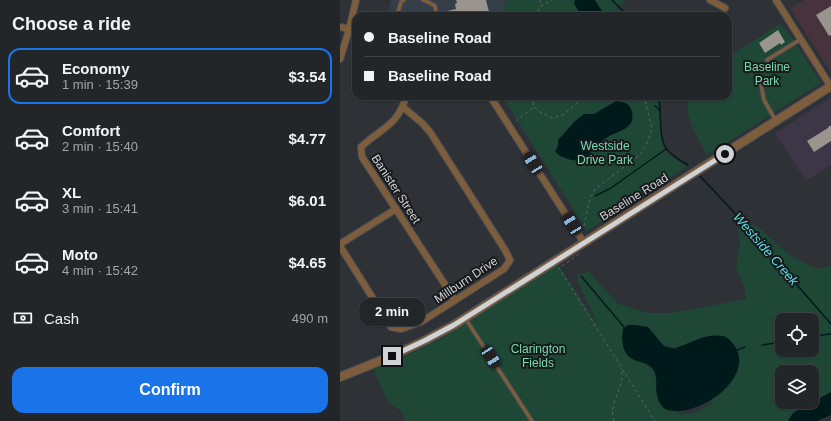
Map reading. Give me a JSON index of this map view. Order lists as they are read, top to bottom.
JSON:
{
  "streets": {
    "street": ["Banister Street", "Baseline Road", "Millburn Drive"]
  },
  "crossings": [
    ["Banister Street", "Millburn Drive"]
  ],
  "water": ["Westside Creek"],
  "parks": ["Baseline Park", "Westside Drive Park", "Clarington Fields"],
  "page": {
    "heading": "Choose a ride",
    "banner": ["Baseline Road", "Baseline Road"],
    "list": [
      {
        "name": "Economy",
        "note": "1 min · 15:39",
        "value": "$3.54"
      },
      {
        "name": "Comfort",
        "note": "2 min · 15:40",
        "value": "$4.77"
      },
      {
        "name": "XL",
        "note": "3 min · 15:41",
        "value": "$6.01"
      },
      {
        "name": "Moto",
        "note": "4 min · 15:42",
        "value": "$4.65"
      }
    ],
    "pay": ["Cash", "490 m"],
    "bubble": "2 min",
    "buttons": "Confirm"
  }
}
